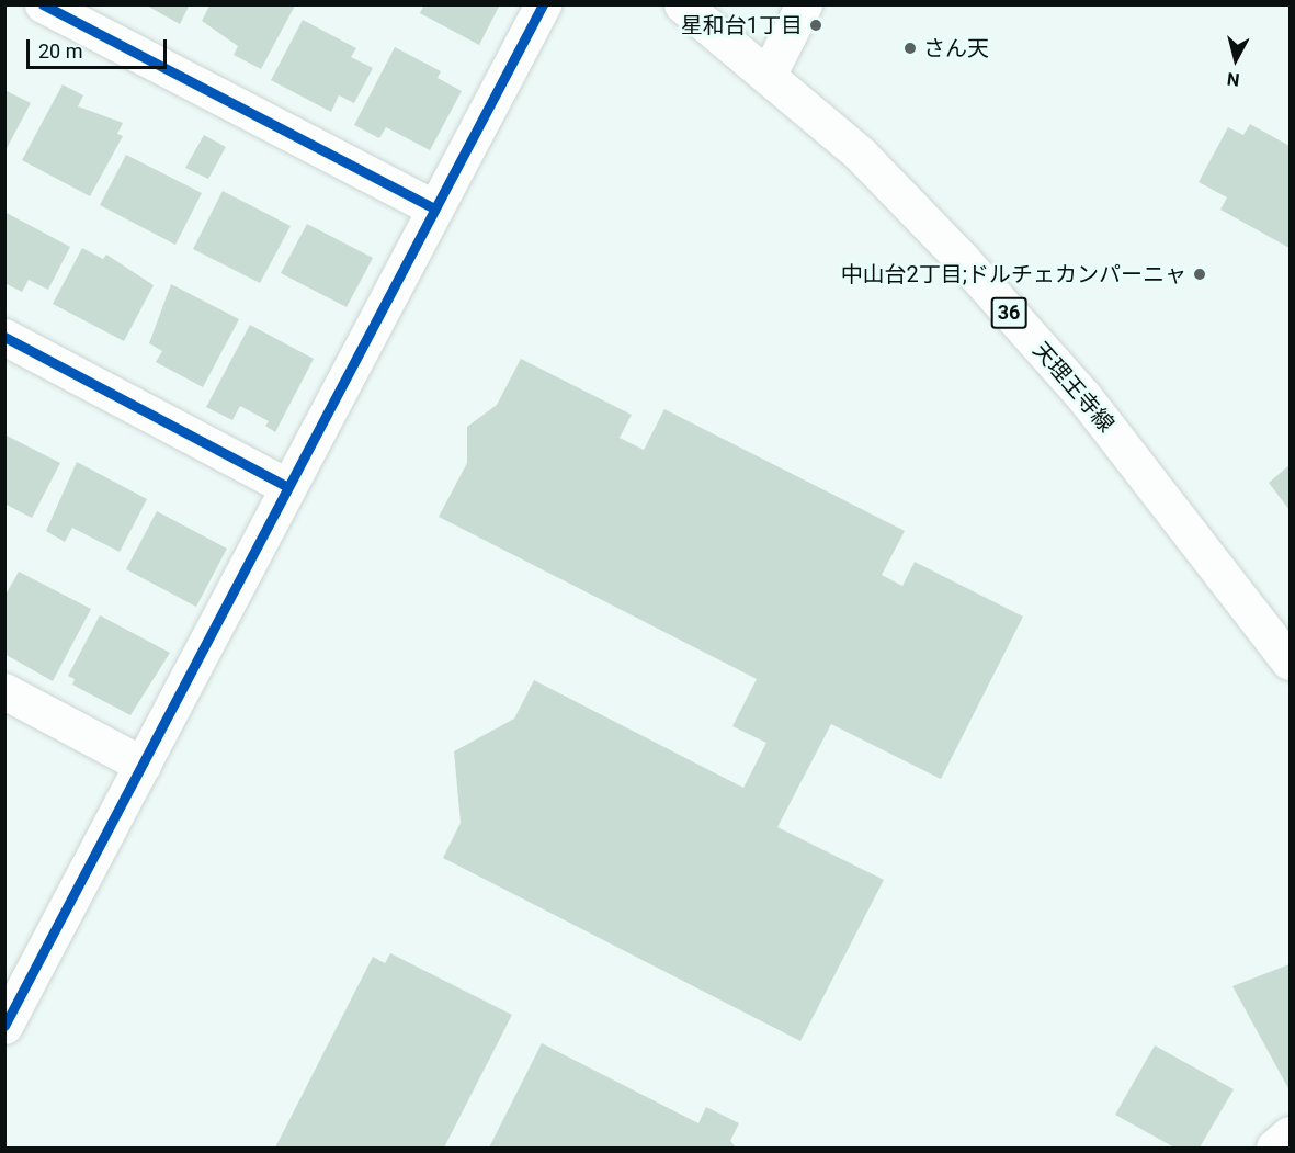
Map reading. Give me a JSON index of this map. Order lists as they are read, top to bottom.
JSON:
{
  "streets": {
    "street": ["36", "天理王寺線"]
  },
  "places": ["星和台1丁目", "さん天", "中山台2丁目;ドルチェカンパーニャ"],
  "scale_bar": "20 m",
  "north": "bottom"
}
